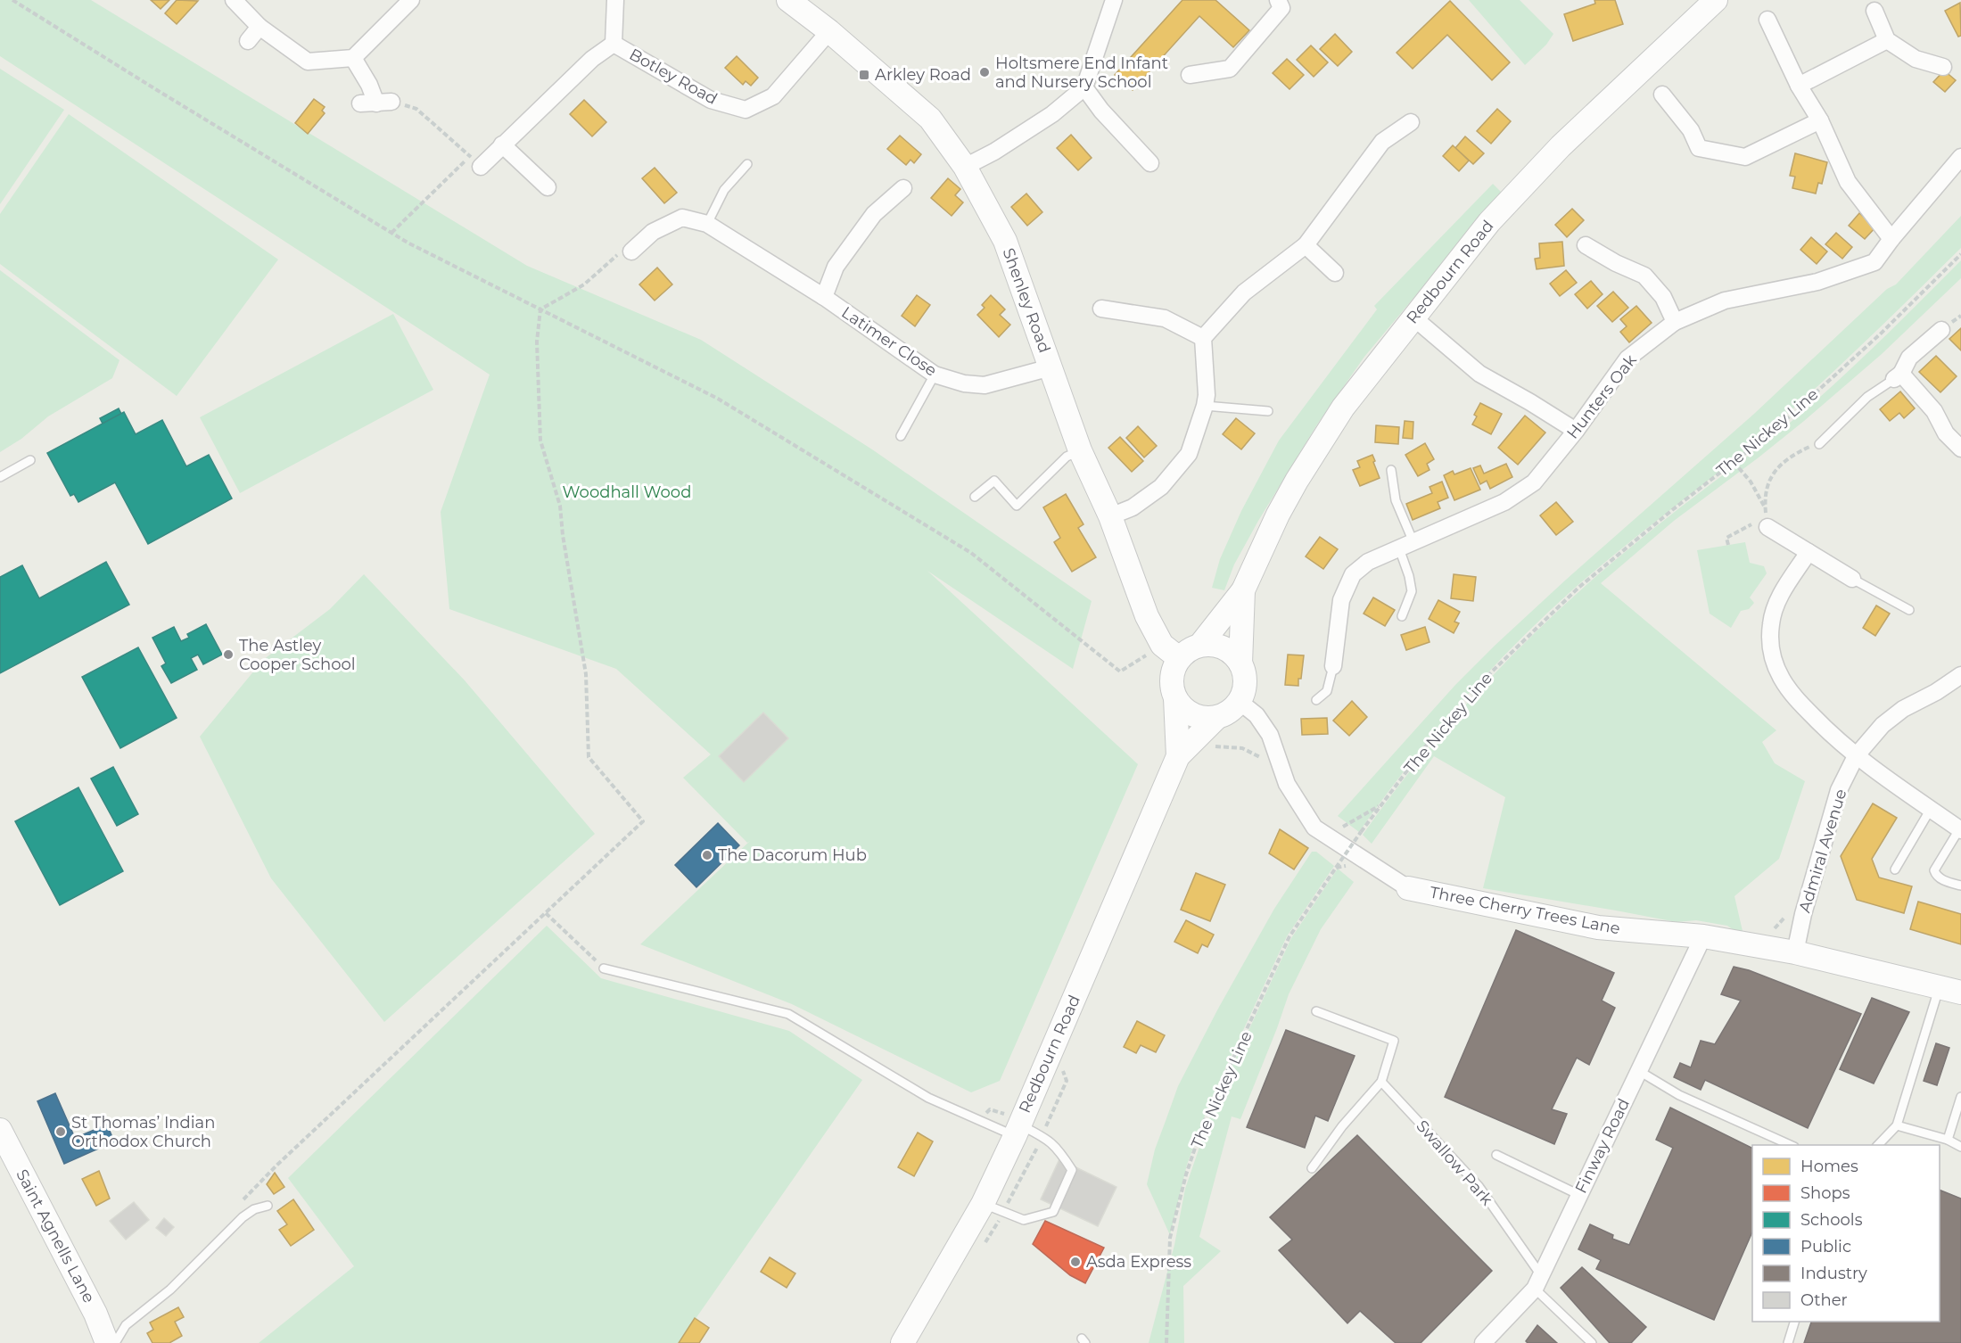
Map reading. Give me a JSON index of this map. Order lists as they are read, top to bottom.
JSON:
{
  "streets": {
    "main road": [
      "Redbourn Road",
      "Shenley Road",
      "Three Cherry Trees Lane",
      "Saint Agnells Lane"
    ],
    "street": [
      "Botley Road",
      "Latimer Close",
      "Hunters Oak",
      "Admiral Avenue",
      "Finway Road"
    ],
    "lane": ["Swallow Park"],
    "path": ["The Nickey Line"]
  },
  "crossings": [
    ["Botley Road", "Shenley Road"],
    ["Redbourn Road", "Shenley Road"],
    ["Redbourn Road", "Three Cherry Trees Lane"],
    ["Shenley Road", "Latimer Close"],
    ["Shenley Road", "Three Cherry Trees Lane"],
    ["Admiral Avenue", "Three Cherry Trees Lane"],
    ["Three Cherry Trees Lane", "Finway Road"],
    ["Finway Road", "Swallow Park"]
  ],
  "parks": ["Woodhall Wood"],
  "places": {
    "other": [
      "Holtsmere End Infant and Nursery School",
      "The Astley Cooper School",
      "The Dacorum Hub",
      "St Thomas’ Indian Orthodox Church",
      "Asda Express"
    ],
    "transit": ["Arkley Road"]
  },
  "legend": [
    "Homes",
    "Shops",
    "Schools",
    "Public",
    "Industry",
    "Other"
  ]
}
